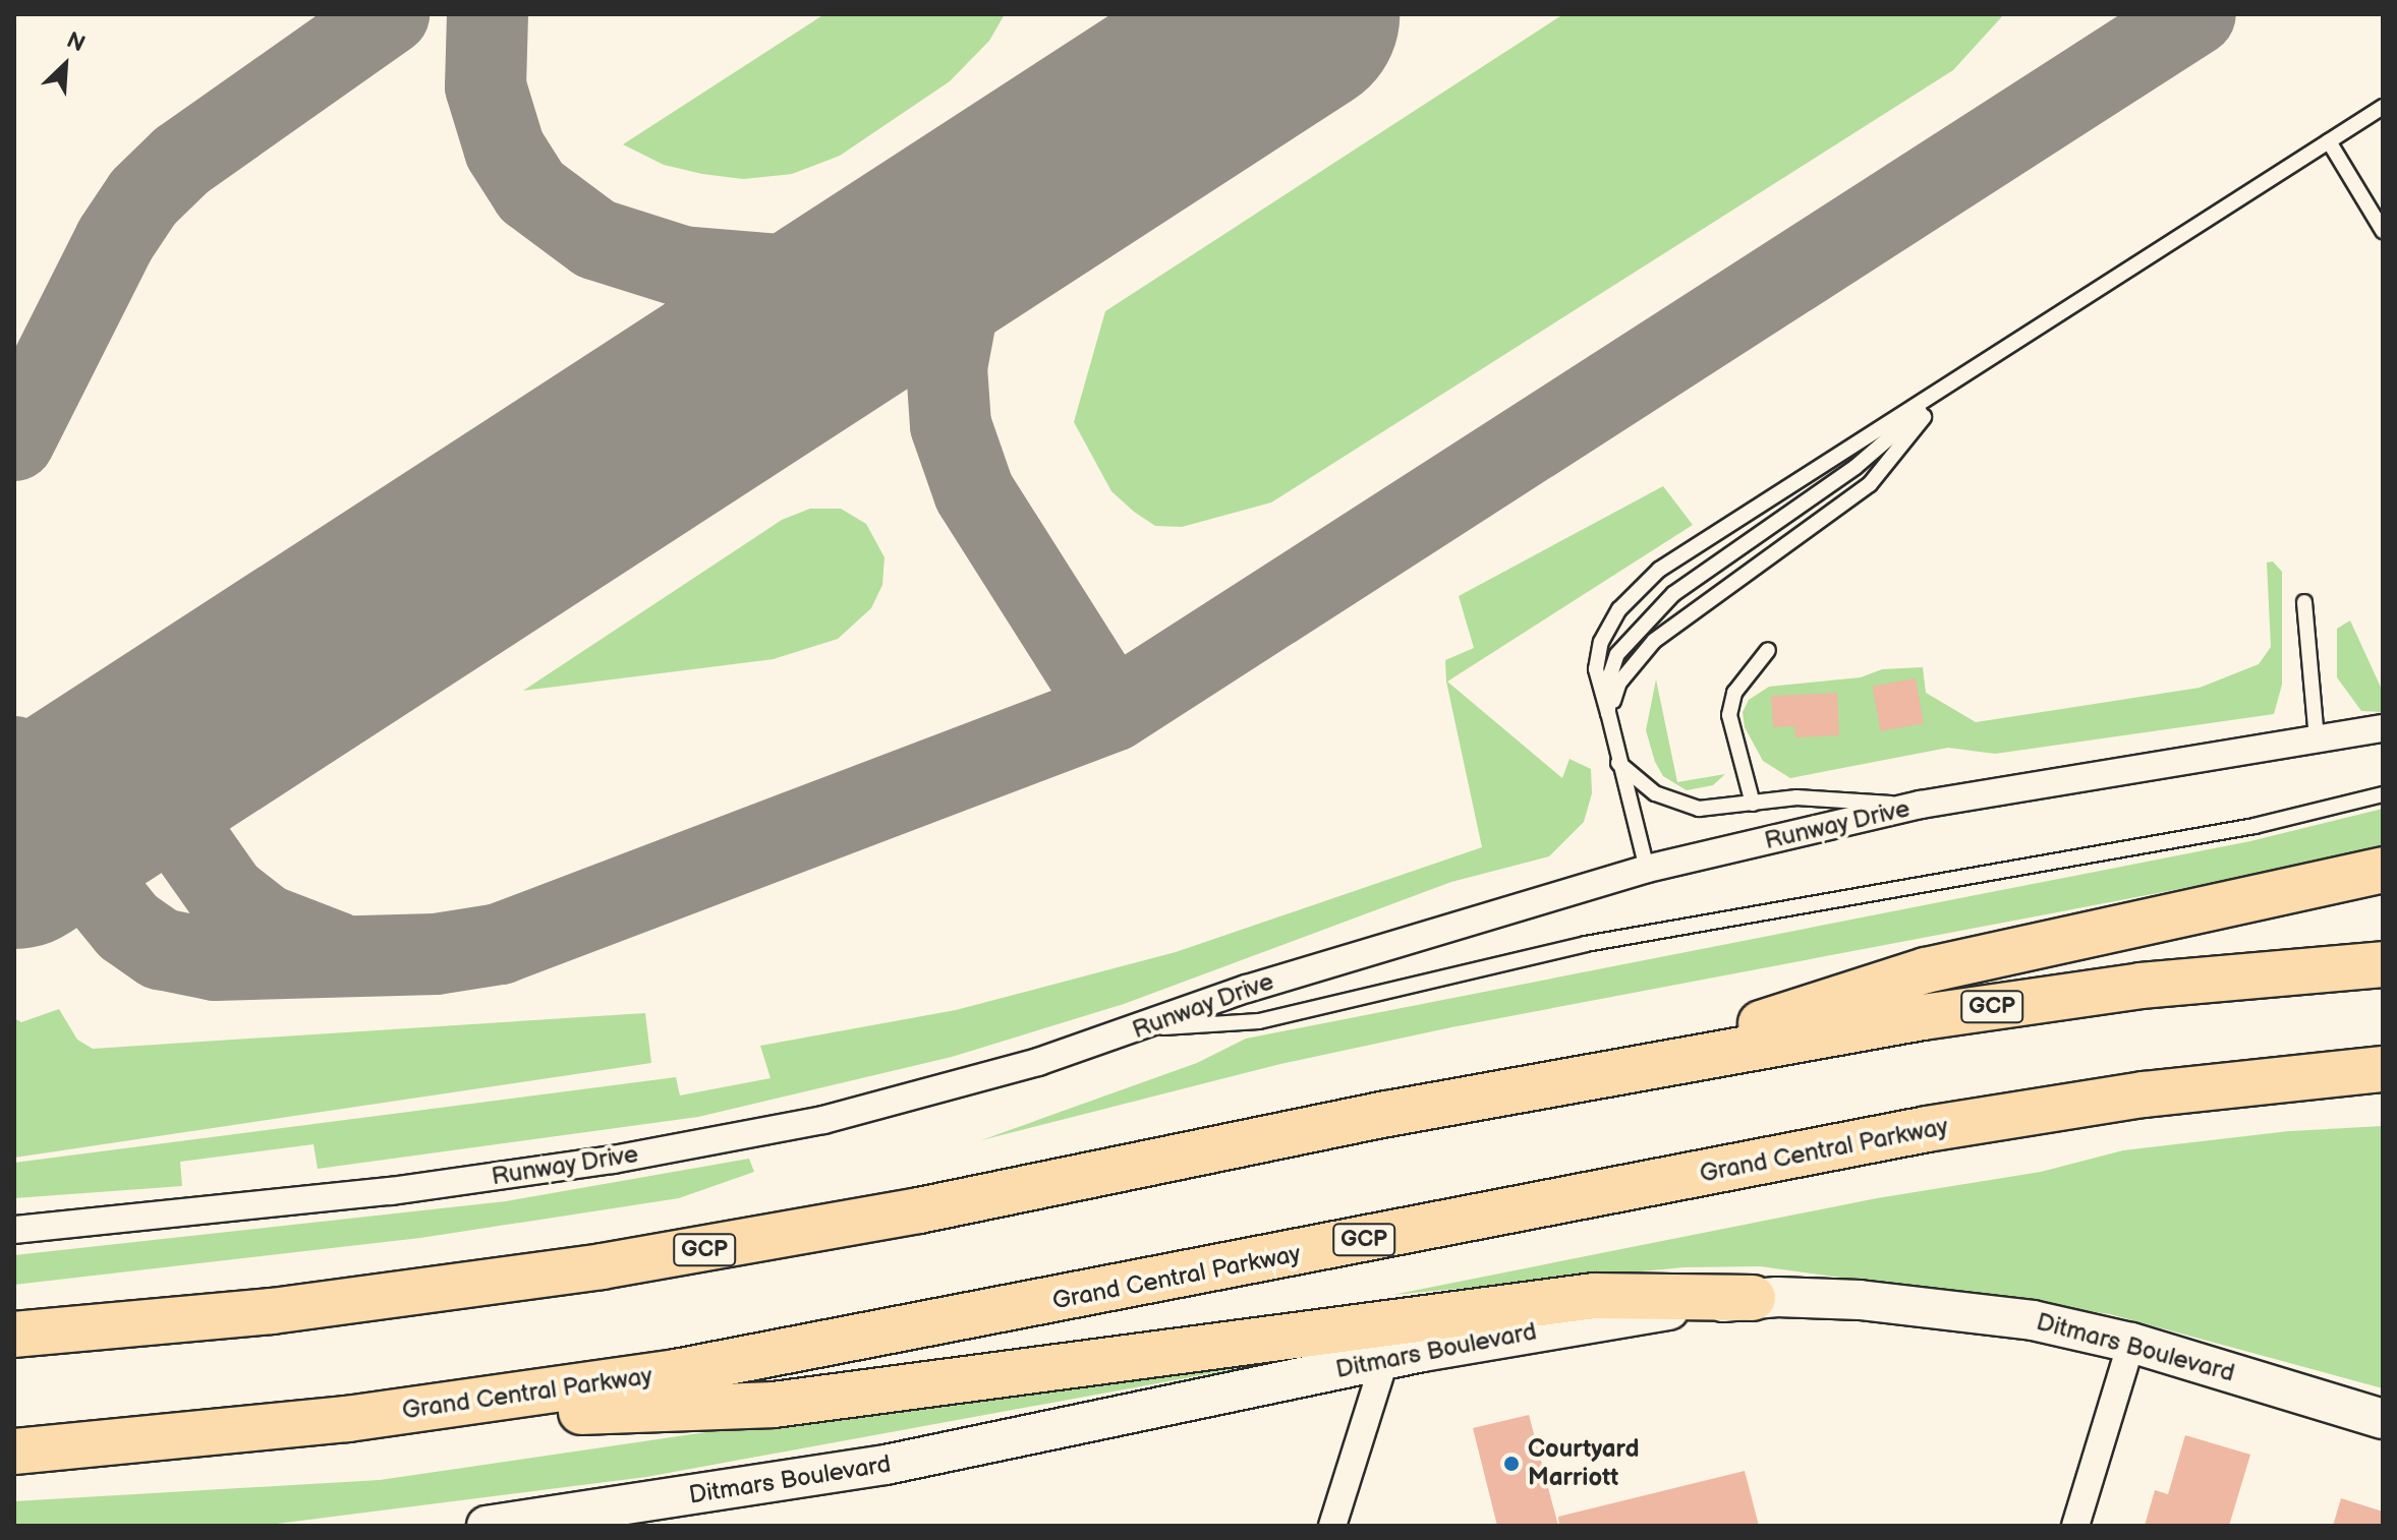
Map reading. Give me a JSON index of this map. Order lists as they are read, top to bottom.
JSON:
{
  "streets": {
    "highway": ["GCP", "Grand Central Parkway"],
    "street": ["Runway Drive", "Ditmars Boulevard"]
  },
  "places": ["Courtyard Marriott"],
  "north": "top right"
}
